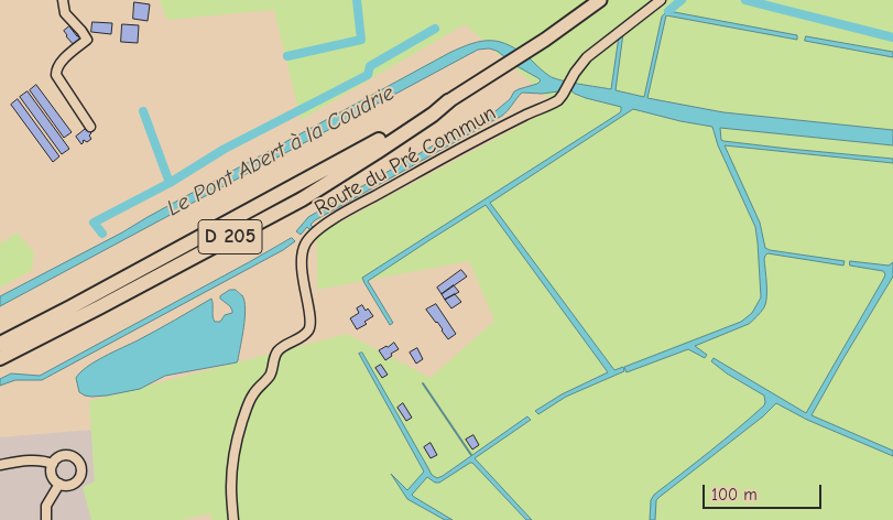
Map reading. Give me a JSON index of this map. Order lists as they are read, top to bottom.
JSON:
{
  "streets": {
    "highway": ["D 205"],
    "street": ["Route du Pré Commun"]
  },
  "water": ["Le Pont Abert à la Coudrie"],
  "scale_bar": "100 m"
}
